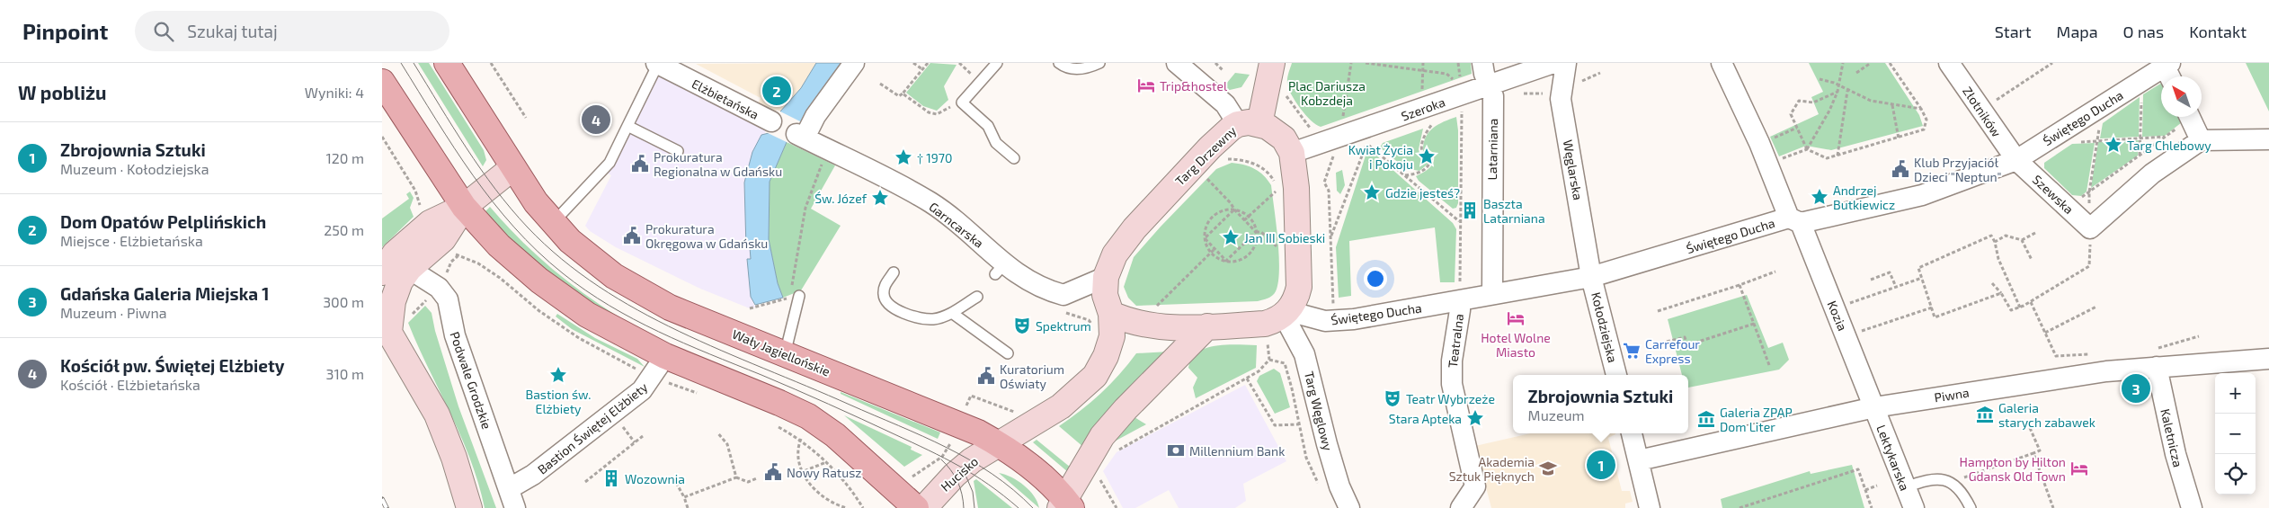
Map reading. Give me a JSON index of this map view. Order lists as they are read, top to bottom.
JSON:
{
  "streets": {
    "main road": ["Wały Jagiellońskie"],
    "street": [
      "Elżbietańska",
      "Szeroka",
      "Złotników",
      "Świętego Ducha",
      "Latarniana",
      "Targ Drzewny",
      "Węglarska",
      "Szewska",
      "Garncarska",
      "Kozia",
      "Kołodziejska",
      "Teatralna",
      "Podwale Grodzkie",
      "Piwna",
      "Targ Węglowy",
      "Bastion Świętej Elżbiety",
      "Kaletnicza",
      "Lektykarska",
      "Hucisko"
    ]
  },
  "crossings": [
    ["Szeroka", "Latarniana"],
    ["Złotników", "Świętego Ducha"],
    ["Złotników", "Szewska"],
    ["Świętego Ducha", "Latarniana"],
    ["Świętego Ducha", "Węglarska"],
    ["Świętego Ducha", "Szewska"],
    ["Świętego Ducha", "Kozia"],
    ["Świętego Ducha", "Kołodziejska"],
    ["Świętego Ducha", "Teatralna"],
    ["Świętego Ducha", "Targ Węglowy"],
    ["Targ Drzewny", "Garncarska"],
    ["Targ Drzewny", "Wały Jagiellońskie"],
    ["Targ Drzewny", "Hucisko"],
    ["Węglarska", "Kołodziejska"],
    ["Kozia", "Piwna"],
    ["Kozia", "Lektykarska"],
    ["Wały Jagiellońskie", "Hucisko"],
    ["Podwale Grodzkie", "Bastion Świętej Elżbiety"],
    ["Piwna", "Kaletnicza"],
    ["Piwna", "Lektykarska"]
  ],
  "parks": ["Plac Dariusza Kobzdeja"],
  "places": {
    "hotel": ["Trip&hostel", "Hotel Wolne Miasto", "Hampton by Hilton Gdansk Old Town"],
    "place": [
      "Targ Chlebowy",
      "Kwiat Życia i Pokoju",
      "† 1970",
      "Gdzie jesteś?",
      "Andrzej Butkiewicz",
      "Św. Józef",
      "Jan III Sobieski",
      "Bastion św. Elżbiety",
      "Stara Apteka"
    ],
    "public building": [
      "Prokuratura Regionalna w Gdańsku",
      "Klub Przyjaciół Dzieci \"Neptun\"",
      "Prokuratura Okręgowa w Gdańsku",
      "Kuratorium Oświaty",
      "Nowy Ratusz"
    ],
    "building": ["Baszta Latarniana", "Wozownia"],
    "theatre": ["Spektrum", "Teatr Wybrzeże"],
    "supermarket": ["Carrefour Express"],
    "museum": ["Galeria starych zabawek", "Galeria ZPAP Dom Liter"],
    "bank": ["Millennium Bank"],
    "school or university": ["Akademia Sztuk Pięknych"]
  },
  "north": "top left",
  "page": {
    "header": "Pinpoint",
    "search": "Szukaj tutaj",
    "nav": [
      "Start",
      "Mapa",
      "O nas",
      "Kontakt"
    ],
    "heading": ["W pobliżu", "Wyniki: 4"],
    "pins": [
      "2",
      "4",
      "3",
      "1"
    ],
    "list": [
      {
        "mark": "1",
        "name": "Zbrojownia Sztuki",
        "note": "Muzeum · Kołodziejska",
        "value": "120 m"
      },
      {
        "mark": "2",
        "name": "Dom Opatów Pelplińskich",
        "note": "Miejsce · Elżbietańska",
        "value": "250 m"
      },
      {
        "mark": "3",
        "name": "Gdańska Galeria Miejska 1",
        "note": "Muzeum · Piwna",
        "value": "300 m"
      },
      {
        "mark": "4",
        "name": "Kościół pw. Świętej Elżbiety",
        "note": "Kościół · Elżbietańska",
        "value": "310 m"
      }
    ],
    "map_buttons": ["+", "−"],
    "popup": ["Zbrojownia Sztuki", "Muzeum"]
  }
}
